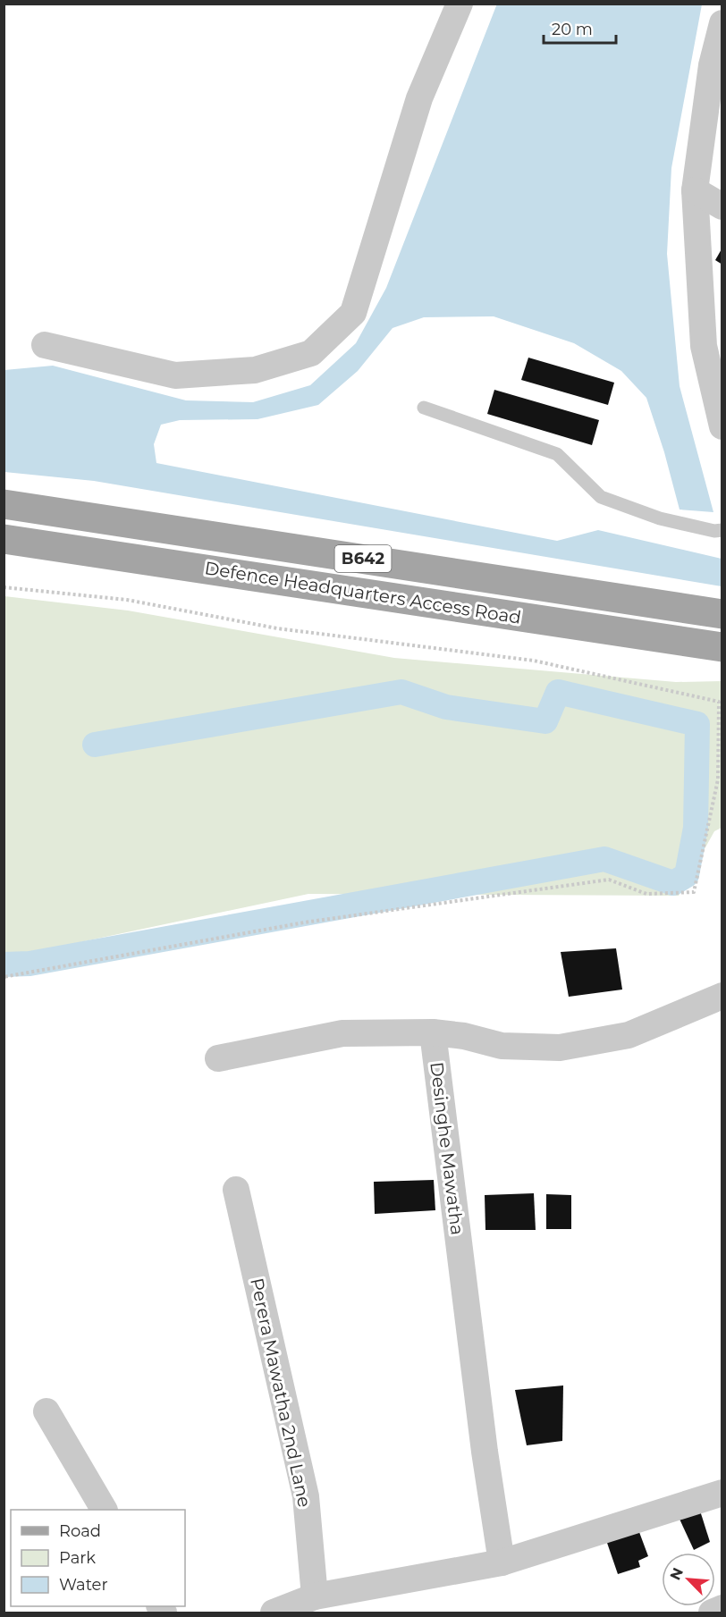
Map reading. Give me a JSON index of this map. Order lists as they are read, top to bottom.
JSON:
{
  "streets": {
    "main road": ["B642", "Defence Headquarters Access Road"],
    "street": ["Desinghe Mawatha", "Perera Mawatha 2nd Lane"]
  },
  "legend": ["Road", "Park", "Water"],
  "scale_bar": "20 m",
  "north": "top left"
}
